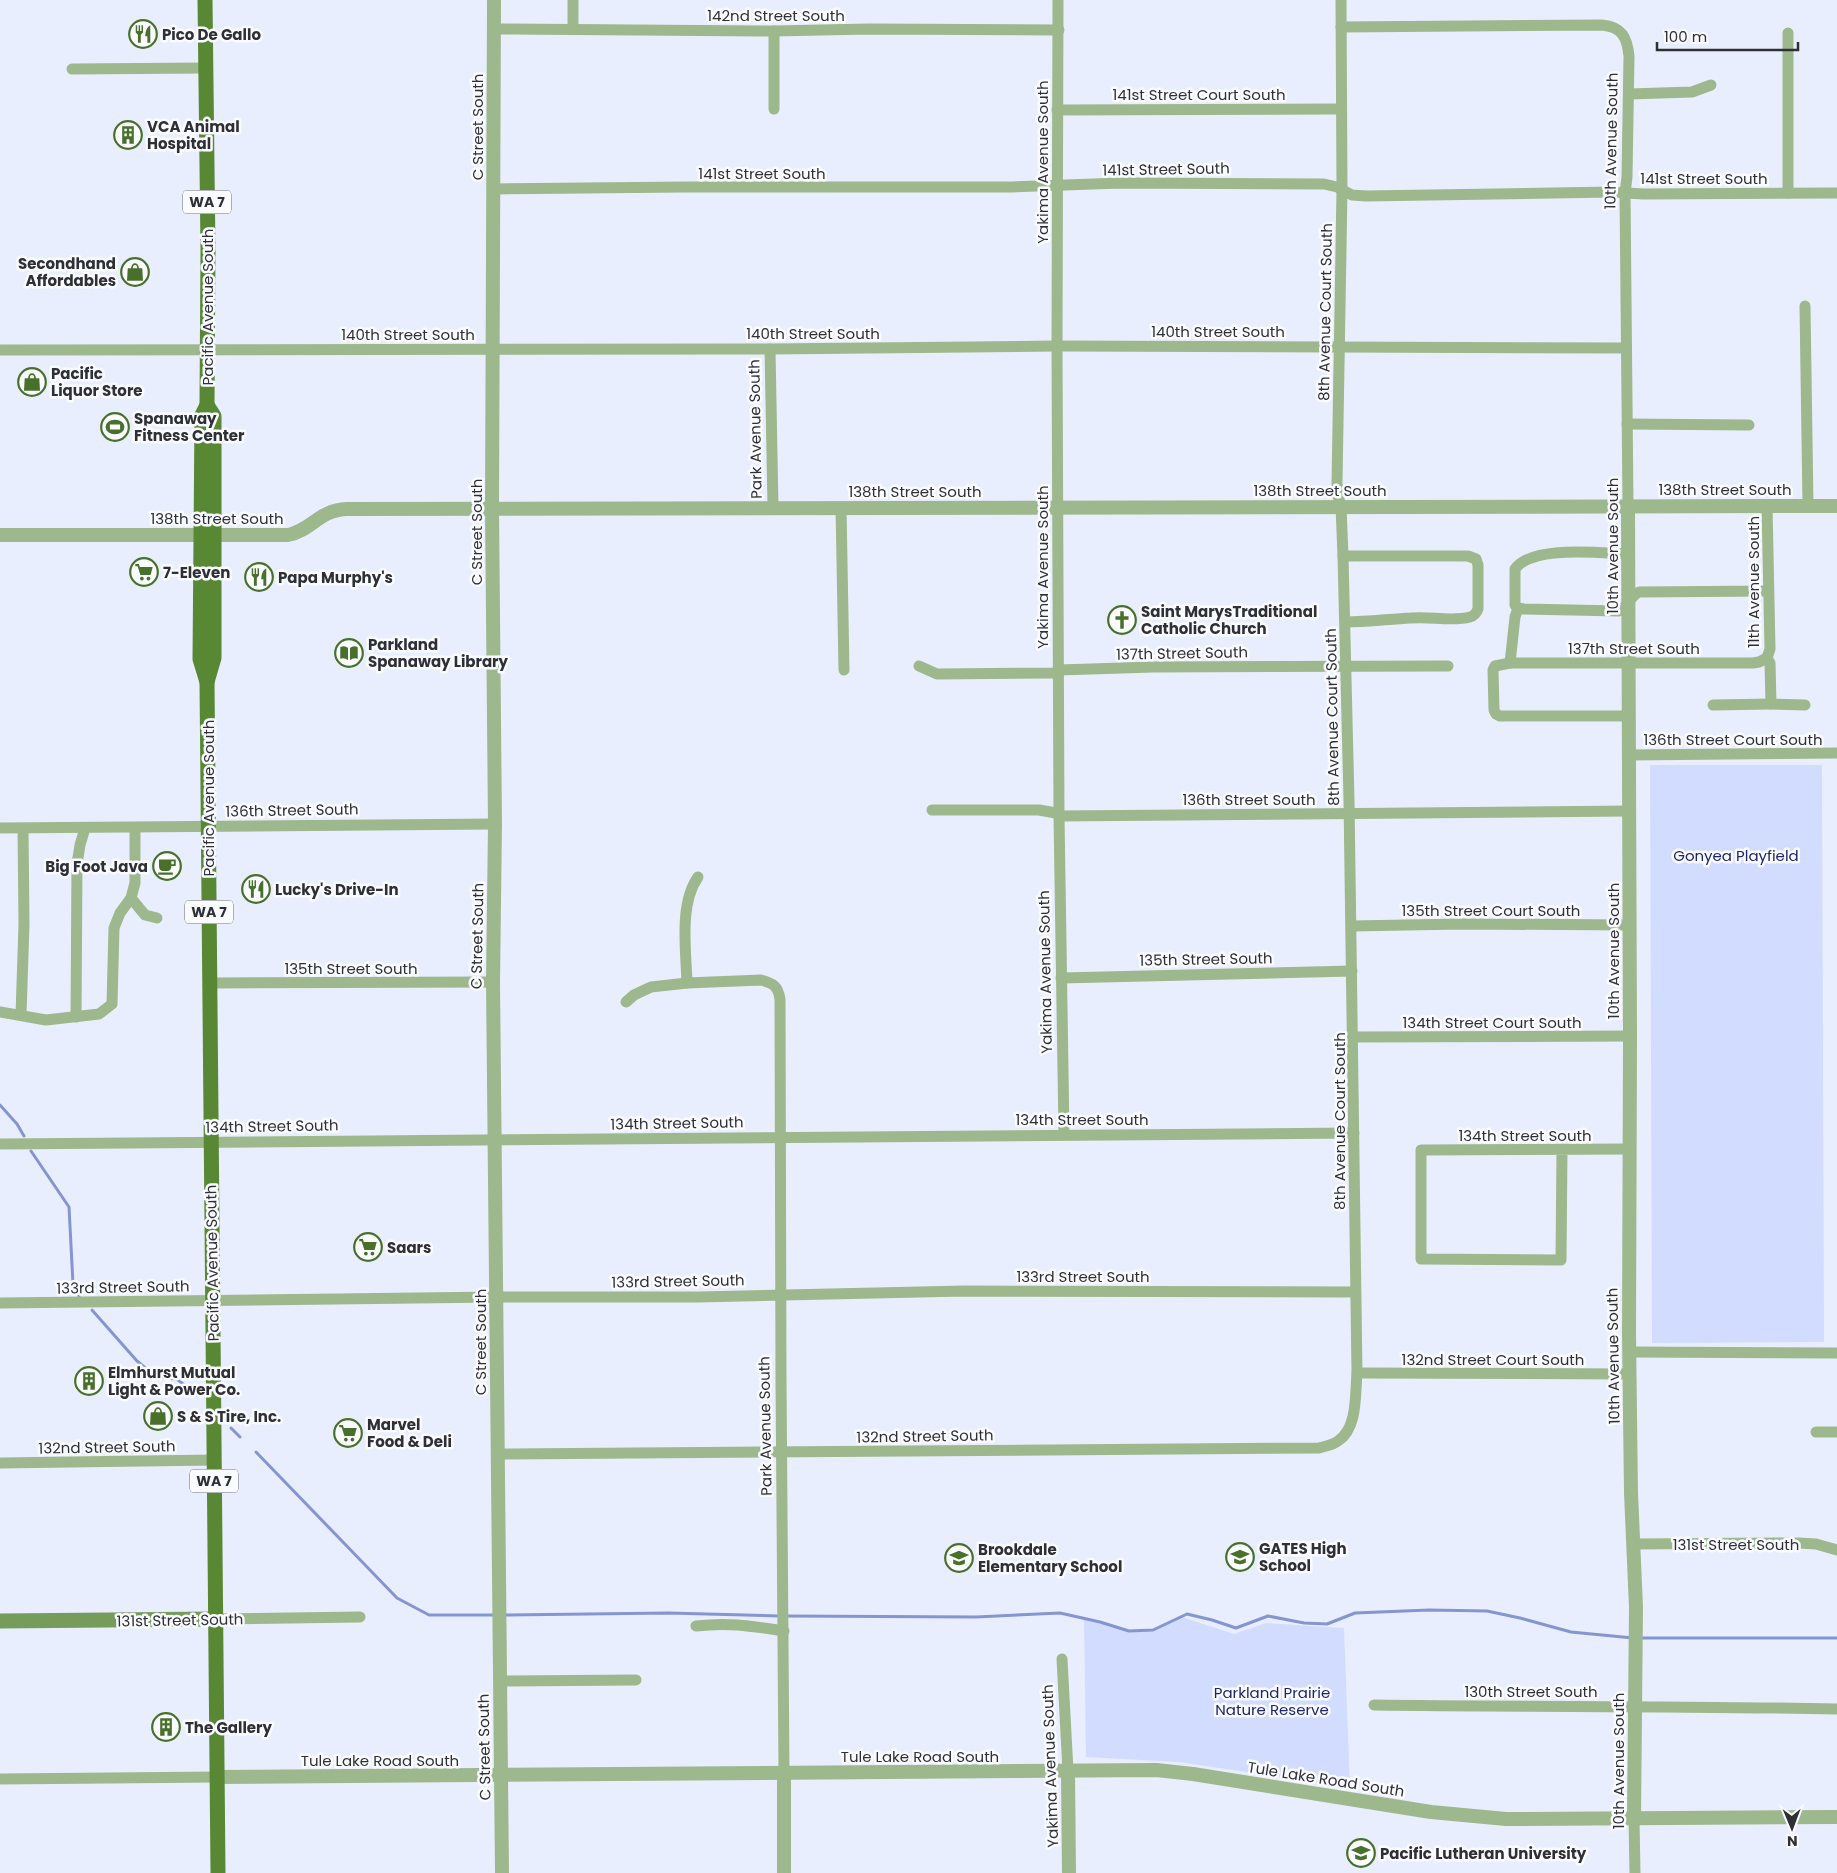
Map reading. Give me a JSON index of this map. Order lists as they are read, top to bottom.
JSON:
{
  "streets": {
    "main road": ["WA 7", "Pacific Avenue South", "131st Street South"],
    "street": [
      "142nd Street South",
      "141st Street Court South",
      "C Street South",
      "10th Avenue South",
      "Yakima Avenue South",
      "141st Street South",
      "8th Avenue Court South",
      "140th Street South",
      "Park Avenue South",
      "138th Street South",
      "11th Avenue South",
      "137th Street South",
      "136th Street Court South",
      "136th Street South",
      "135th Street Court South",
      "135th Street South",
      "134th Street Court South",
      "134th Street South",
      "133rd Street South",
      "132nd Street Court South",
      "132nd Street South",
      "130th Street South",
      "Tule Lake Road South"
    ]
  },
  "crossings": [
    ["142nd Street South", "C Street South"],
    ["142nd Street South", "Yakima Avenue South"],
    ["141st Street Court South", "Yakima Avenue South"],
    ["141st Street Court South", "8th Avenue Court South"],
    ["C Street South", "141st Street South"],
    ["C Street South", "140th Street South"],
    ["C Street South", "138th Street South"],
    ["C Street South", "136th Street South"],
    ["C Street South", "135th Street South"],
    ["C Street South", "134th Street South"],
    ["C Street South", "133rd Street South"],
    ["C Street South", "132nd Street South"],
    ["C Street South", "Tule Lake Road South"],
    ["10th Avenue South", "141st Street South"],
    ["10th Avenue South", "8th Avenue Court South"],
    ["10th Avenue South", "140th Street South"],
    ["10th Avenue South", "138th Street South"],
    ["10th Avenue South", "137th Street South"],
    ["10th Avenue South", "136th Street Court South"],
    ["10th Avenue South", "136th Street South"],
    ["10th Avenue South", "135th Street Court South"],
    ["10th Avenue South", "134th Street Court South"],
    ["10th Avenue South", "134th Street South"],
    ["10th Avenue South", "132nd Street Court South"],
    ["10th Avenue South", "131st Street South"],
    ["10th Avenue South", "130th Street South"],
    ["10th Avenue South", "Tule Lake Road South"],
    ["Yakima Avenue South", "141st Street South"],
    ["Yakima Avenue South", "140th Street South"],
    ["Yakima Avenue South", "138th Street South"],
    ["Yakima Avenue South", "137th Street South"],
    ["Yakima Avenue South", "136th Street South"],
    ["Yakima Avenue South", "135th Street South"],
    ["Yakima Avenue South", "134th Street South"],
    ["Yakima Avenue South", "Tule Lake Road South"],
    ["141st Street South", "8th Avenue Court South"],
    ["Pacific Avenue South", "140th Street South"],
    ["Pacific Avenue South", "138th Street South"],
    ["Pacific Avenue South", "136th Street South"],
    ["Pacific Avenue South", "135th Street South"],
    ["Pacific Avenue South", "134th Street South"],
    ["Pacific Avenue South", "133rd Street South"],
    ["Pacific Avenue South", "132nd Street South"],
    ["Pacific Avenue South", "131st Street South"],
    ["Pacific Avenue South", "Tule Lake Road South"],
    ["8th Avenue Court South", "140th Street South"],
    ["8th Avenue Court South", "138th Street South"],
    ["8th Avenue Court South", "137th Street South"],
    ["8th Avenue Court South", "136th Street South"],
    ["8th Avenue Court South", "135th Street Court South"],
    ["8th Avenue Court South", "135th Street South"],
    ["8th Avenue Court South", "134th Street Court South"],
    ["8th Avenue Court South", "134th Street South"],
    ["8th Avenue Court South", "133rd Street South"],
    ["8th Avenue Court South", "132nd Street Court South"],
    ["8th Avenue Court South", "132nd Street South"],
    ["140th Street South", "Park Avenue South"],
    ["Park Avenue South", "138th Street South"],
    ["Park Avenue South", "134th Street South"],
    ["Park Avenue South", "133rd Street South"],
    ["Park Avenue South", "132nd Street South"],
    ["Park Avenue South", "Tule Lake Road South"],
    ["138th Street South", "11th Avenue South"],
    ["11th Avenue South", "137th Street South"],
    ["137th Street South", "136th Street Court South"]
  ],
  "parks": ["Gonyea Playfield", "Parkland Prairie Nature Reserve"],
  "places": {
    "restaurant": ["Pico De Gallo", "Papa Murphy's", "Lucky's Drive-In"],
    "building": ["VCA Animal Hospital", "Elmhurst Mutual Light & Power Co.", "The Gallery"],
    "shop": ["Secondhand Affordables", "Pacific Liquor Store", "S & S Tire, Inc."],
    "sports": ["Spanaway Fitness Center"],
    "supermarket": ["7-Eleven", "Saars", "Marvel Food & Deli"],
    "church": ["Saint MarysTraditional Catholic Church"],
    "library": ["Parkland Spanaway Library"],
    "cafe": ["Big Foot Java"],
    "school or university": ["GATES High School", "Brookdale Elementary School", "Pacific Lutheran University"]
  },
  "scale_bar": "100 m",
  "north": "bottom"
}
